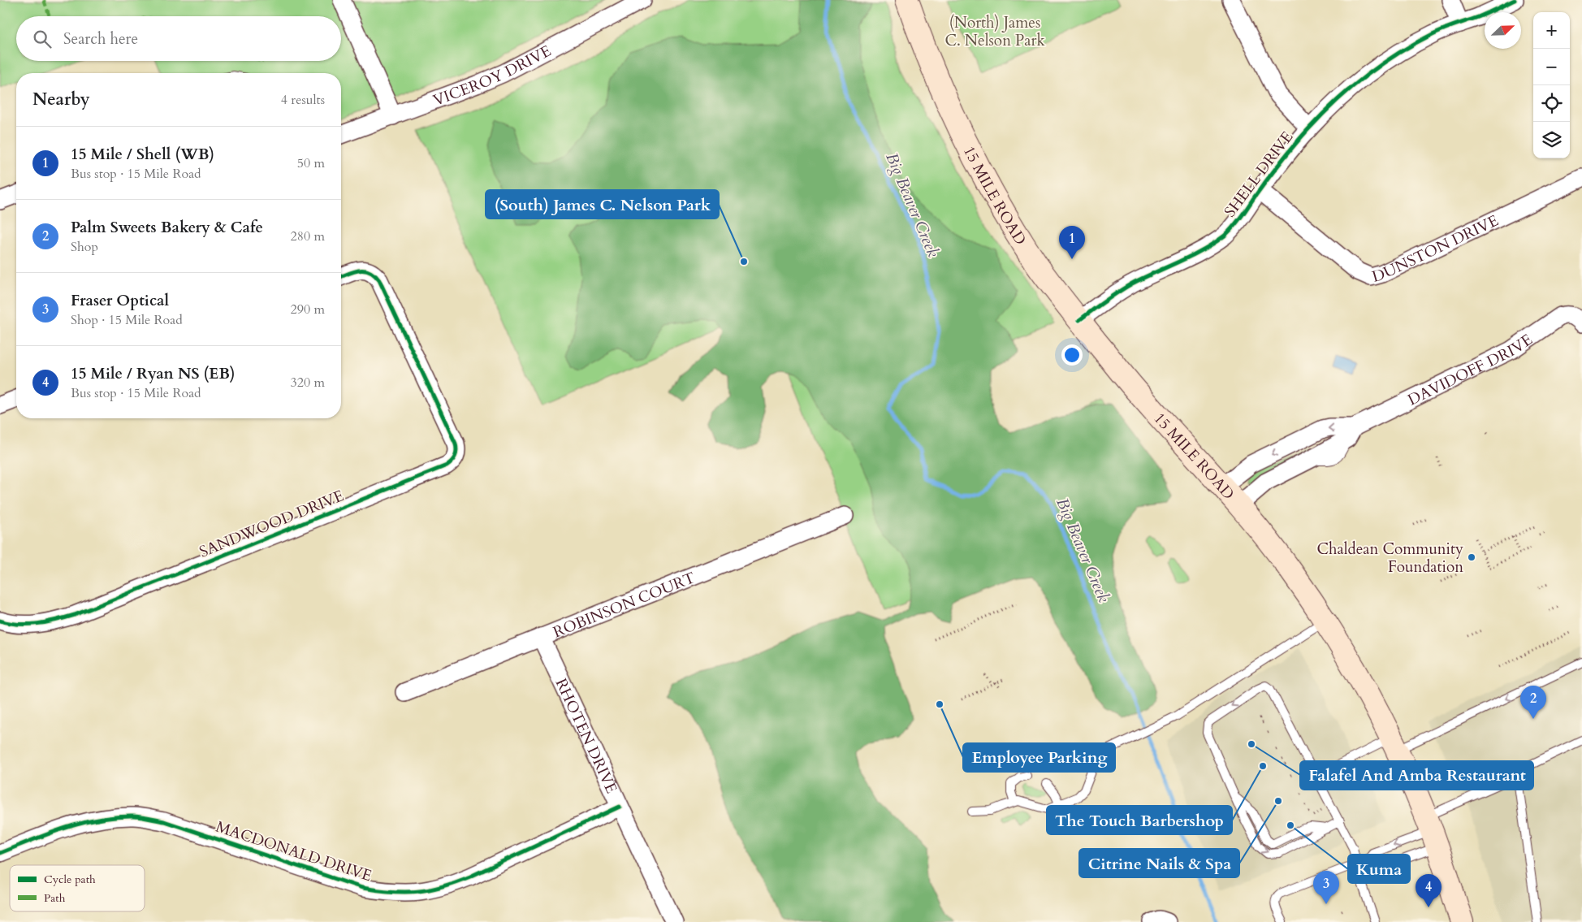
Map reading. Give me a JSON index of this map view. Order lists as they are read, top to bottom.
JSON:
{
  "streets": {
    "main road": ["15 MILE ROAD"],
    "street": [
      "VICEROY DRIVE",
      "SHELL DRIVE",
      "DUNSTON DRIVE",
      "DAVIDOFF DRIVE",
      "SANDWOOD DRIVE",
      "ROBINSON COURT",
      "RHOTEN DRIVE",
      "MACDONALD DRIVE"
    ]
  },
  "crossings": [
    ["SHELL DRIVE", "15 MILE ROAD"],
    ["SHELL DRIVE", "DUNSTON DRIVE"],
    ["15 MILE ROAD", "DAVIDOFF DRIVE"],
    ["ROBINSON COURT", "RHOTEN DRIVE"],
    ["RHOTEN DRIVE", "MACDONALD DRIVE"]
  ],
  "water": ["Big Beaver Creek"],
  "parks": ["(North) James C. Nelson Park"],
  "places": [
    "(South) James C. Nelson Park",
    "Chaldean Community Foundation",
    "Employee Parking",
    "Falafel And Amba Restaurant",
    "The Touch Barbershop",
    "Citrine Nails & Spa",
    "Kuma"
  ],
  "legend": ["Cycle path", "Path"],
  "north": "top right",
  "page": {
    "map_buttons": ["+", "−"],
    "search": "Search here",
    "heading": ["Nearby", "4 results"],
    "list": [
      {
        "mark": "1",
        "name": "15 Mile / Shell (WB)",
        "note": "Bus stop · 15 Mile Road",
        "value": "50 m"
      },
      {
        "mark": "2",
        "name": "Palm Sweets Bakery & Cafe",
        "note": "Shop",
        "value": "280 m"
      },
      {
        "mark": "3",
        "name": "Fraser Optical",
        "note": "Shop · 15 Mile Road",
        "value": "290 m"
      },
      {
        "mark": "4",
        "name": "15 Mile / Ryan NS (EB)",
        "note": "Bus stop · 15 Mile Road",
        "value": "320 m"
      }
    ],
    "pins": [
      "1",
      "2",
      "3",
      "4"
    ]
  }
}
